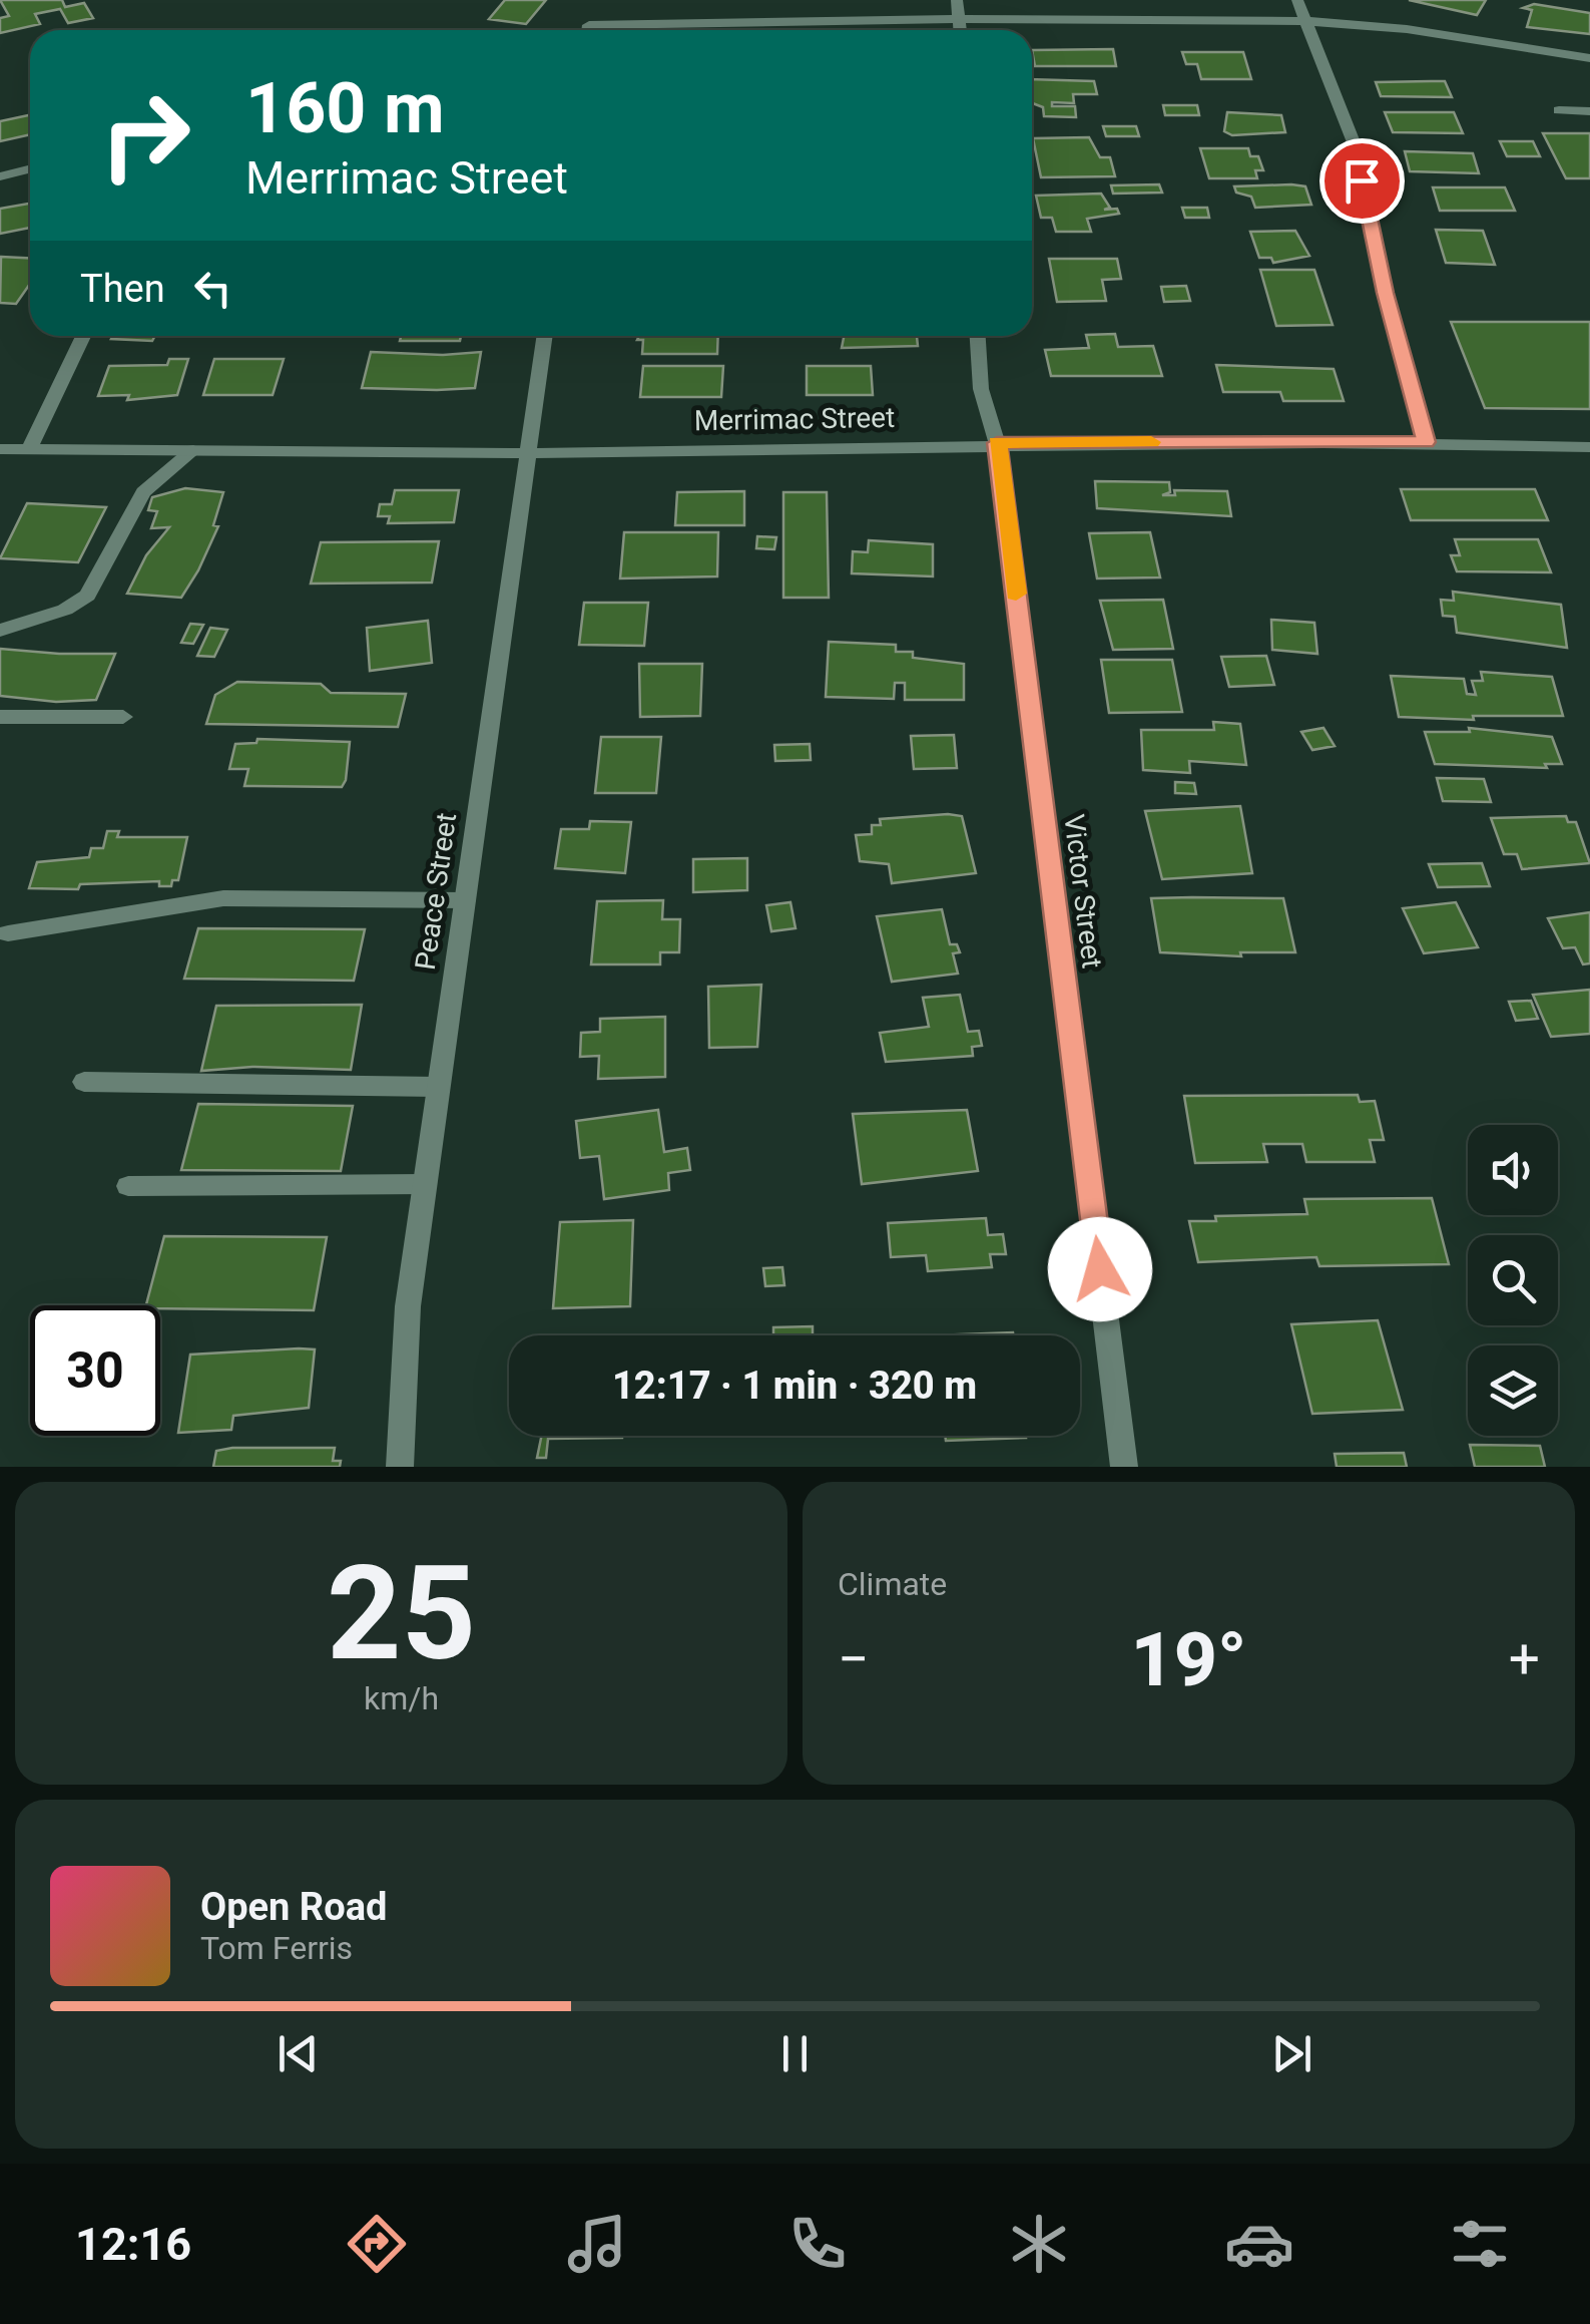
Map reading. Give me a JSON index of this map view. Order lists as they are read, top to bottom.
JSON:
{
  "streets": {
    "street": ["Merrimac Street", "Peace Street", "Victor Street"]
  },
  "crossings": [
    ["Merrimac Street", "Peace Street"],
    ["Merrimac Street", "Victor Street"]
  ],
  "page": {
    "turn": ["160 m", "Merrimac Street"],
    "then": "Then",
    "limit": "30",
    "trip": "12:17 · 1 min · 320 m",
    "tile": [
      ["25", "km/h"],
      "Climate"
    ],
    "heat": ["−", "19°", "+"],
    "song": ["Open Road", "Tom Ferris"],
    "tabs": "12:16"
  }
}
